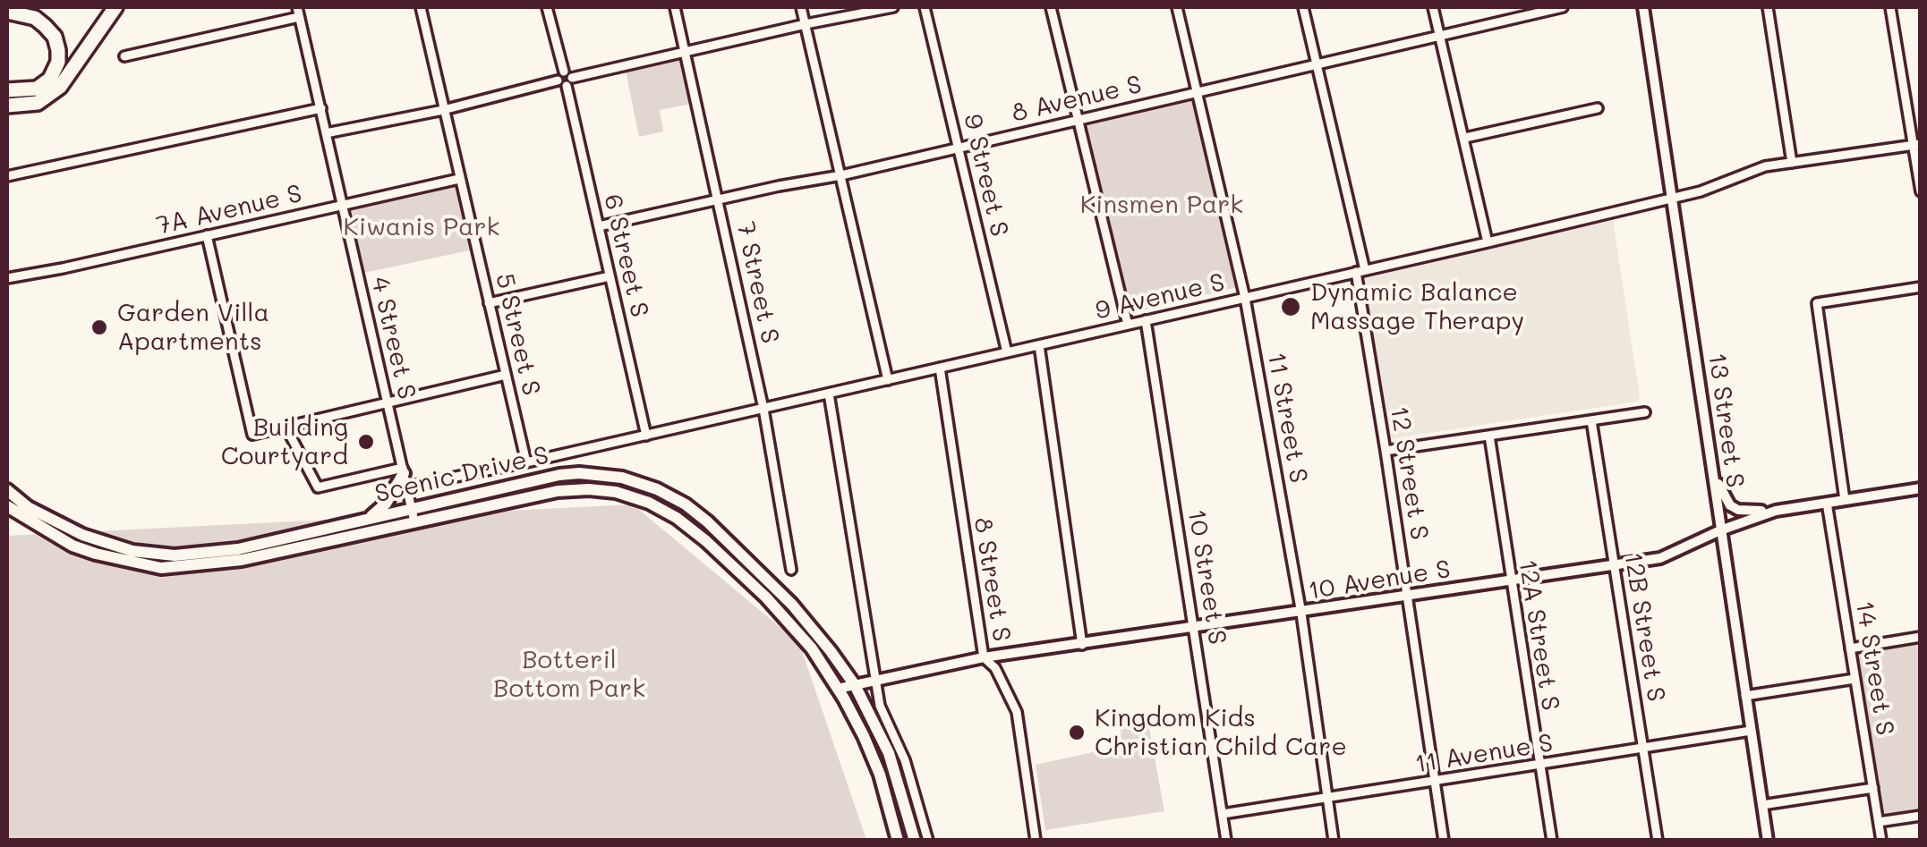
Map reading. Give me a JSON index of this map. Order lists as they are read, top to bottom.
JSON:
{
  "streets": {
    "main road": ["Scenic Drive S"],
    "street": [
      "8 Avenue S",
      "9 Street S",
      "7A Avenue S",
      "6 Street S",
      "7 Street S",
      "9 Avenue S",
      "5 Street S",
      "4 Street S",
      "11 Street S",
      "13 Street S",
      "12 Street S",
      "10 Street S",
      "8 Street S",
      "10 Avenue S",
      "12B Street S",
      "12A Street S",
      "14 Street S",
      "11 Avenue S"
    ]
  },
  "crossings": [
    ["8 Avenue S", "9 Street S"],
    ["8 Avenue S", "6 Street S"],
    ["8 Avenue S", "7 Street S"],
    ["8 Avenue S", "11 Street S"],
    ["8 Avenue S", "12 Street S"],
    ["9 Street S", "9 Avenue S"],
    ["7A Avenue S", "5 Street S"],
    ["7A Avenue S", "4 Street S"],
    ["6 Street S", "9 Avenue S"],
    ["7 Street S", "9 Avenue S"],
    ["9 Avenue S", "5 Street S"],
    ["9 Avenue S", "4 Street S"],
    ["9 Avenue S", "11 Street S"],
    ["9 Avenue S", "13 Street S"],
    ["9 Avenue S", "12 Street S"],
    ["9 Avenue S", "10 Street S"],
    ["9 Avenue S", "8 Street S"],
    ["4 Street S", "Scenic Drive S"],
    ["11 Street S", "10 Avenue S"],
    ["11 Street S", "11 Avenue S"],
    ["13 Street S", "10 Avenue S"],
    ["13 Street S", "11 Avenue S"],
    ["12 Street S", "10 Avenue S"],
    ["12 Street S", "11 Avenue S"],
    ["Scenic Drive S", "10 Avenue S"],
    ["10 Street S", "10 Avenue S"],
    ["10 Street S", "11 Avenue S"],
    ["8 Street S", "10 Avenue S"],
    ["10 Avenue S", "12B Street S"],
    ["10 Avenue S", "12A Street S"],
    ["10 Avenue S", "14 Street S"],
    ["12B Street S", "11 Avenue S"],
    ["12A Street S", "11 Avenue S"]
  ],
  "parks": ["Kinsmen Park", "Kiwanis Park", "Botteril Bottom Park"],
  "places": [
    "Dynamic Balance Massage Therapy",
    "Garden Villa Apartments",
    "Building Courtyard",
    "Kingdom Kids Christian Child Care"
  ]
}
